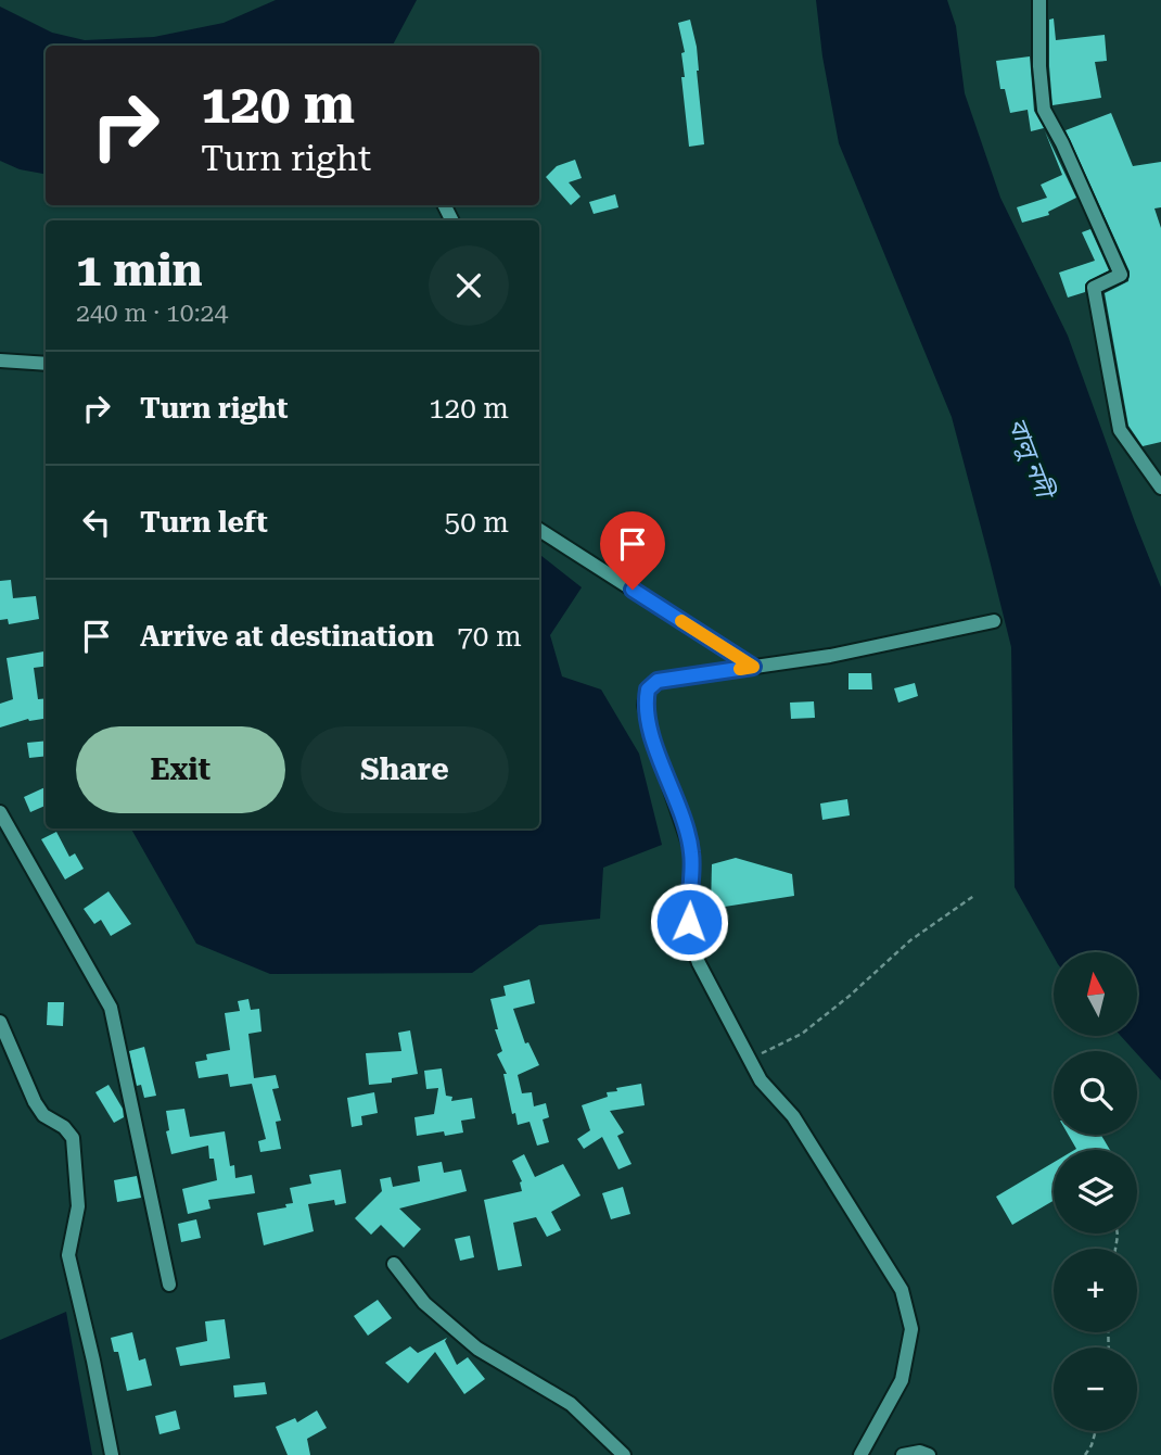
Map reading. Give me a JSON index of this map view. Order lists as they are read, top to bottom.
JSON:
{
  "water": ["বালু নদী"],
  "north": "top",
  "page": {
    "turn": ["120 m", "Turn right"],
    "heading": ["1 min", "240 m · 10:24"],
    "list": [
      {
        "name": "Turn right",
        "value": "120 m"
      },
      {
        "name": "Turn left",
        "value": "50 m"
      },
      {
        "name": "Arrive at destination",
        "value": "70 m"
      }
    ],
    "buttons": ["Exit", "Share"],
    "map_buttons": ["+", "−"]
  }
}
